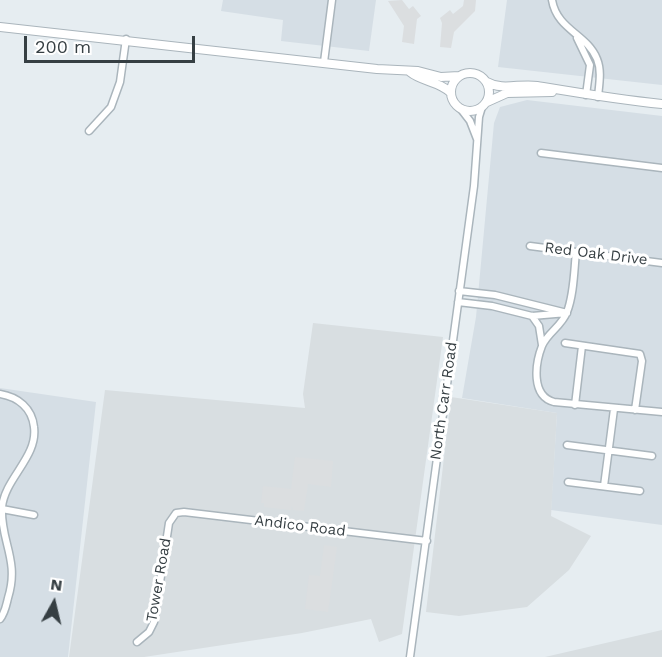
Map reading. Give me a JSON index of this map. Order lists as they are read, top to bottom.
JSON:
{
  "streets": {
    "street": [
      "Red Oak Drive",
      "North Carr Road",
      "Andico Road",
      "Tower Road"
    ]
  },
  "crossings": [
    ["North Carr Road", "Andico Road"],
    ["Andico Road", "Tower Road"]
  ],
  "scale_bar": "200 m",
  "north": "top"
}
